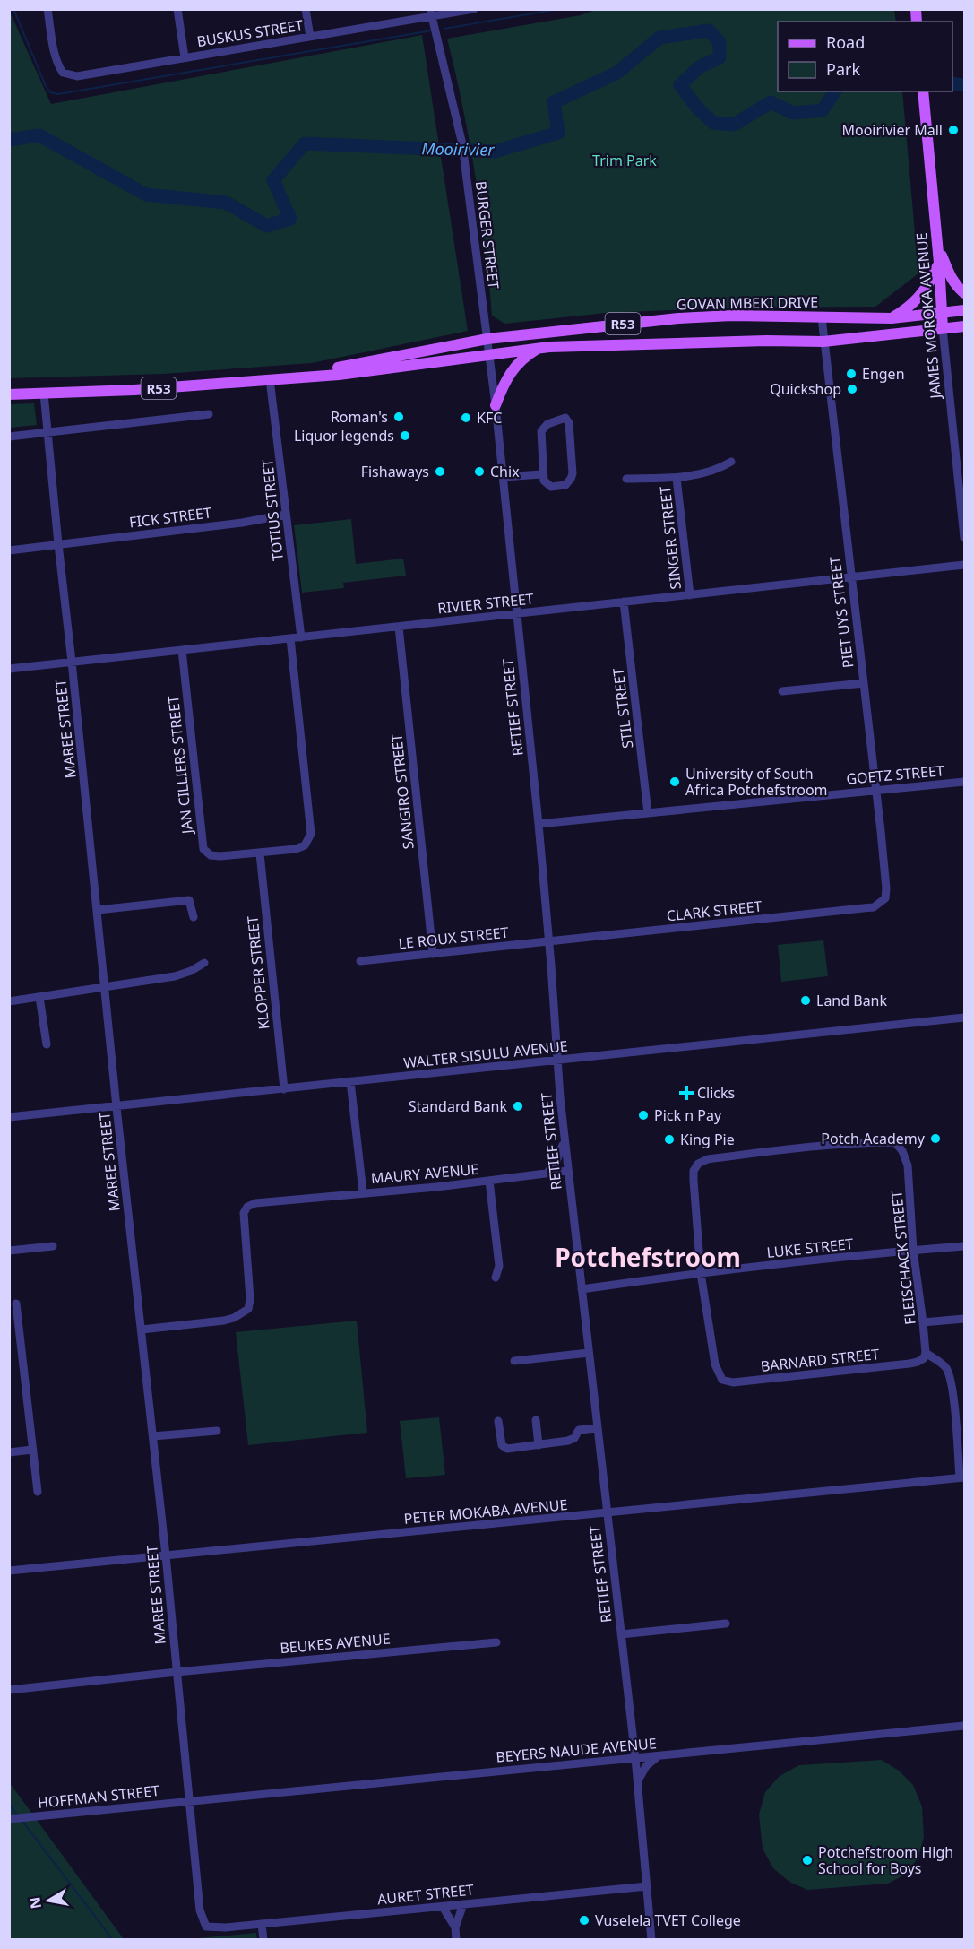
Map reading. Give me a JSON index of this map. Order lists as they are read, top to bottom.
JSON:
{
  "streets": {
    "main road": ["GOVAN MBEKI DRIVE", "JAMES MOROKA AVENUE", "R53"],
    "street": [
      "BUSKUS STREET",
      "BURGER STREET",
      "TOTIUS STREET",
      "FICK STREET",
      "SINGER STREET",
      "RIVIER STREET",
      "PIET UYS STREET",
      "RETIEF STREET",
      "STIL STREET",
      "MAREE STREET",
      "JAN CILLIERS STREET",
      "GOETZ STREET",
      "SANGIRO STREET",
      "CLARK STREET",
      "LE ROUX STREET",
      "KLOPPER STREET",
      "WALTER SISULU AVENUE",
      "MAURY AVENUE",
      "LUKE STREET",
      "FLEISCHACK STREET",
      "BARNARD STREET",
      "PETER MOKABA AVENUE",
      "BEUKES AVENUE",
      "BEYERS NAUDE AVENUE",
      "HOFFMAN STREET",
      "AURET STREET"
    ]
  },
  "crossings": [
    ["BUSKUS STREET", "BURGER STREET"],
    ["BURGER STREET", "GOVAN MBEKI DRIVE"],
    ["BURGER STREET", "RETIEF STREET"],
    ["GOVAN MBEKI DRIVE", "JAMES MOROKA AVENUE"],
    ["GOVAN MBEKI DRIVE", "TOTIUS STREET"],
    ["GOVAN MBEKI DRIVE", "PIET UYS STREET"],
    ["GOVAN MBEKI DRIVE", "RETIEF STREET"],
    ["GOVAN MBEKI DRIVE", "MAREE STREET"],
    ["TOTIUS STREET", "FICK STREET"],
    ["TOTIUS STREET", "RIVIER STREET"],
    ["FICK STREET", "MAREE STREET"],
    ["SINGER STREET", "RIVIER STREET"],
    ["RIVIER STREET", "PIET UYS STREET"],
    ["RIVIER STREET", "RETIEF STREET"],
    ["RIVIER STREET", "STIL STREET"],
    ["RIVIER STREET", "MAREE STREET"],
    ["RIVIER STREET", "JAN CILLIERS STREET"],
    ["RIVIER STREET", "SANGIRO STREET"],
    ["PIET UYS STREET", "GOETZ STREET"],
    ["PIET UYS STREET", "CLARK STREET"],
    ["RETIEF STREET", "GOETZ STREET"],
    ["RETIEF STREET", "CLARK STREET"],
    ["RETIEF STREET", "LE ROUX STREET"],
    ["RETIEF STREET", "WALTER SISULU AVENUE"],
    ["RETIEF STREET", "MAURY AVENUE"],
    ["RETIEF STREET", "LUKE STREET"],
    ["RETIEF STREET", "PETER MOKABA AVENUE"],
    ["RETIEF STREET", "BEYERS NAUDE AVENUE"],
    ["RETIEF STREET", "AURET STREET"],
    ["STIL STREET", "GOETZ STREET"],
    ["MAREE STREET", "WALTER SISULU AVENUE"],
    ["MAREE STREET", "PETER MOKABA AVENUE"],
    ["MAREE STREET", "BEUKES AVENUE"],
    ["MAREE STREET", "BEYERS NAUDE AVENUE"],
    ["MAREE STREET", "HOFFMAN STREET"],
    ["MAREE STREET", "AURET STREET"],
    ["JAN CILLIERS STREET", "KLOPPER STREET"],
    ["SANGIRO STREET", "LE ROUX STREET"],
    ["CLARK STREET", "LE ROUX STREET"],
    ["KLOPPER STREET", "WALTER SISULU AVENUE"],
    ["WALTER SISULU AVENUE", "MAURY AVENUE"],
    ["LUKE STREET", "FLEISCHACK STREET"],
    ["LUKE STREET", "BARNARD STREET"],
    ["FLEISCHACK STREET", "BARNARD STREET"],
    ["BEYERS NAUDE AVENUE", "HOFFMAN STREET"]
  ],
  "districts": ["Potchefstroom"],
  "water": ["Mooirivier"],
  "parks": ["Trim Park"],
  "places": {
    "other": [
      "Mooirivier Mall",
      "Engen",
      "Quickshop",
      "Roman's",
      "KFC",
      "Liquor legends",
      "Fishaways",
      "Chix",
      "University of South Africa Potchefstroom",
      "Land Bank",
      "Standard Bank",
      "Pick n Pay",
      "Potch Academy",
      "King Pie",
      "Potchefstroom High School for Boys",
      "Vuselela TVET College"
    ],
    "health": ["Clicks"]
  },
  "legend": ["Road", "Park"],
  "north": "left"
}
